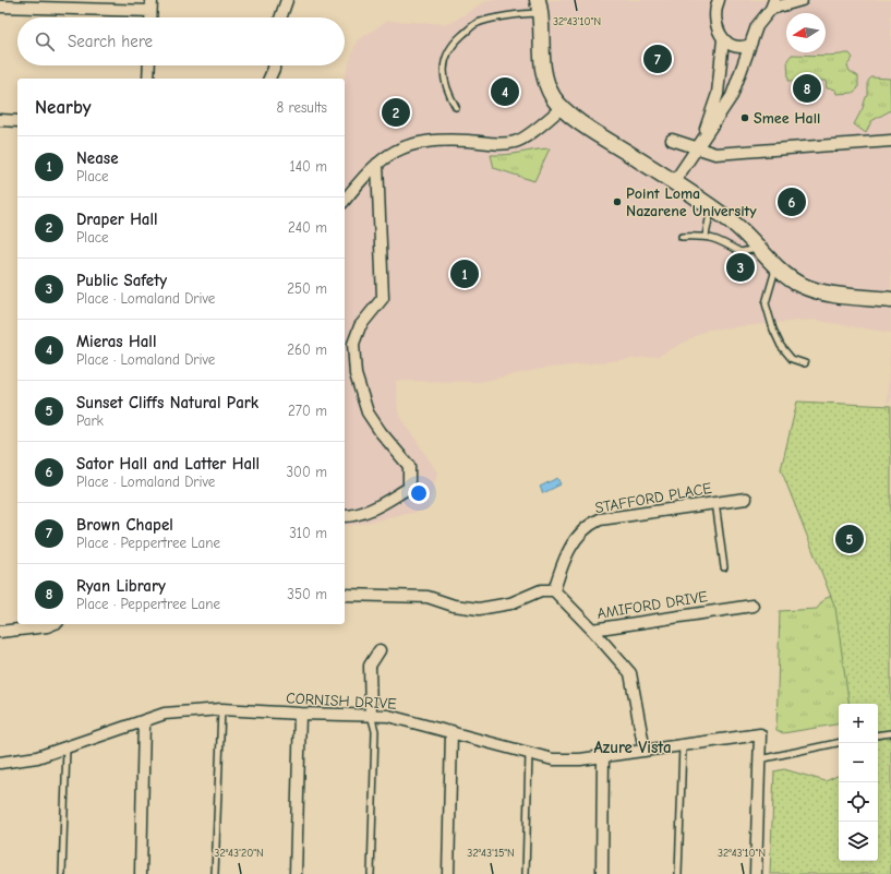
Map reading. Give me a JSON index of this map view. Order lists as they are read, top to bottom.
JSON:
{
  "streets": {
    "street": ["STAFFORD PLACE", "AMIFORD DRIVE", "CORNISH DRIVE"]
  },
  "crossings": [
    ["STAFFORD PLACE", "AMIFORD DRIVE"]
  ],
  "districts": ["Azure Vista"],
  "places": ["Smee Hall", "Point Loma Nazarene University"],
  "north": "left",
  "page": {
    "search": "Search here",
    "pins": [
      "7",
      "8",
      "4",
      "2",
      "6",
      "3",
      "1",
      "5"
    ],
    "heading": ["Nearby", "8 results"],
    "list": [
      {
        "mark": "1",
        "name": "Nease",
        "note": "Place",
        "value": "140 m"
      },
      {
        "mark": "2",
        "name": "Draper Hall",
        "note": "Place",
        "value": "240 m"
      },
      {
        "mark": "3",
        "name": "Public Safety",
        "note": "Place · Lomaland Drive",
        "value": "250 m"
      },
      {
        "mark": "4",
        "name": "Mieras Hall",
        "note": "Place · Lomaland Drive",
        "value": "260 m"
      },
      {
        "mark": "5",
        "name": "Sunset Cliffs Natural Park",
        "note": "Park",
        "value": "270 m"
      },
      {
        "mark": "6",
        "name": "Sator Hall and Latter Hall",
        "note": "Place · Lomaland Drive",
        "value": "300 m"
      },
      {
        "mark": "7",
        "name": "Brown Chapel",
        "note": "Place · Peppertree Lane",
        "value": "310 m"
      },
      {
        "mark": "8",
        "name": "Ryan Library",
        "note": "Place · Peppertree Lane",
        "value": "350 m"
      }
    ],
    "map_buttons": ["+", "−"]
  },
  "coordinates": ["32°43'10\"N", "32°43'20\"N", "32°43'15\"N"]
}
